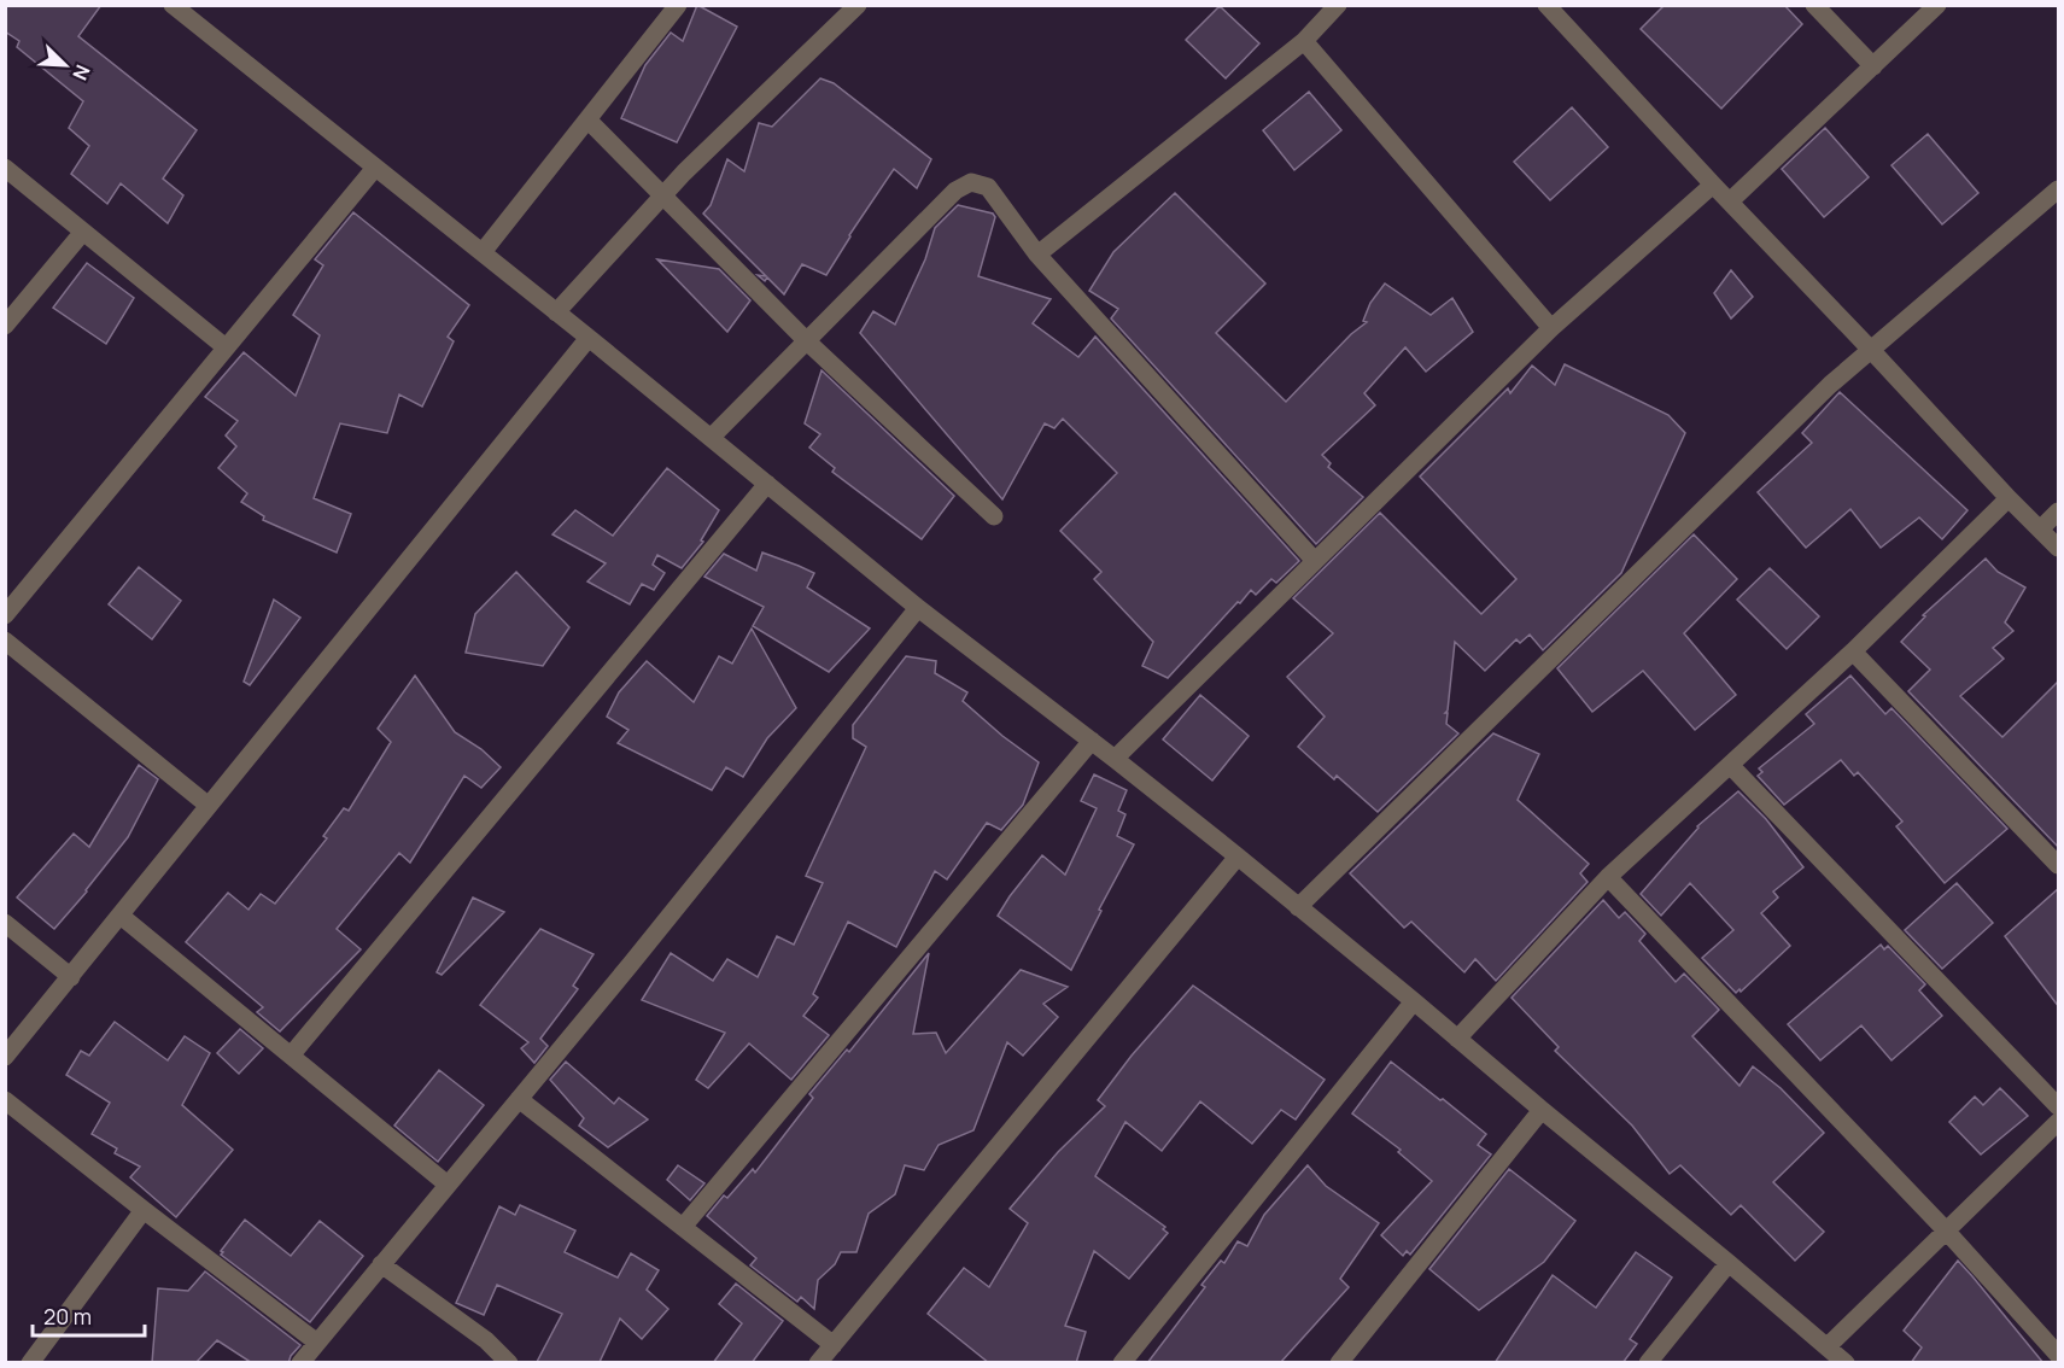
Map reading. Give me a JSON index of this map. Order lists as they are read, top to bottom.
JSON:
{
  "scale_bar": "20 m",
  "north": "bottom right"
}
